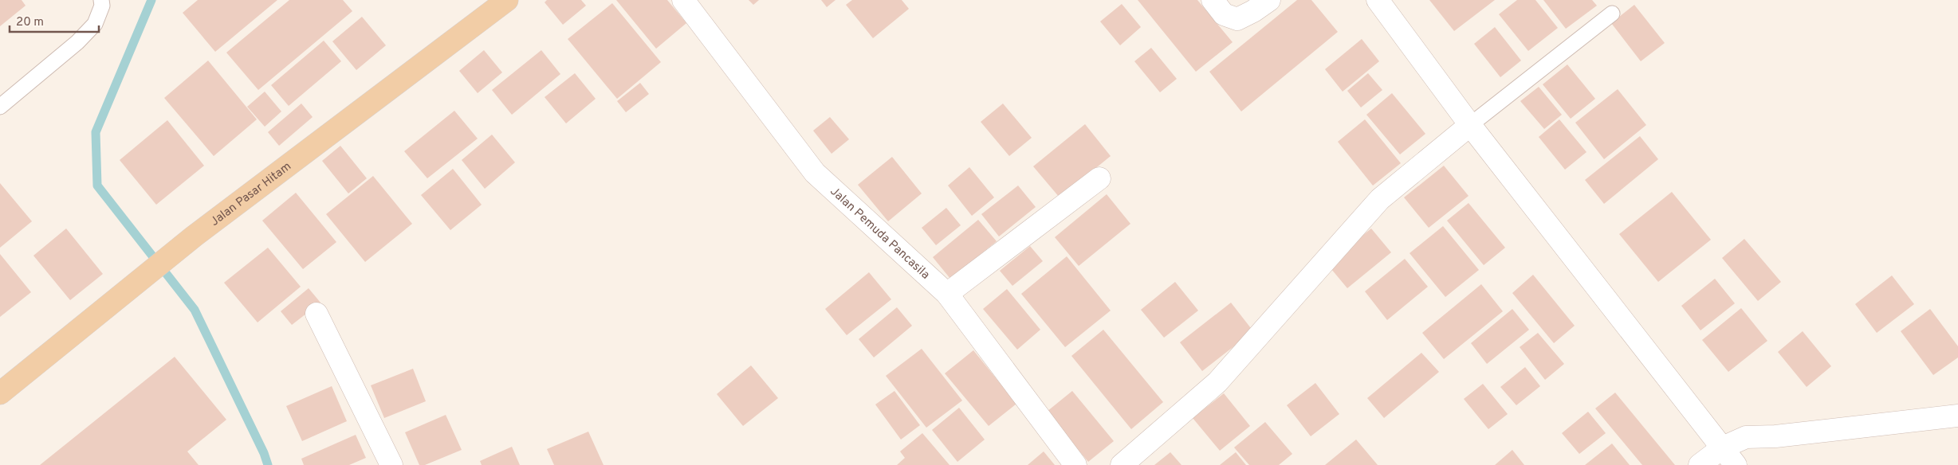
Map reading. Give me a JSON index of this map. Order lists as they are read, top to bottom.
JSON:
{
  "streets": {
    "main road": ["Jalan Pasar Hitam"],
    "street": ["Jalan Pemuda Pancasila"]
  },
  "scale_bar": "20 m"
}
